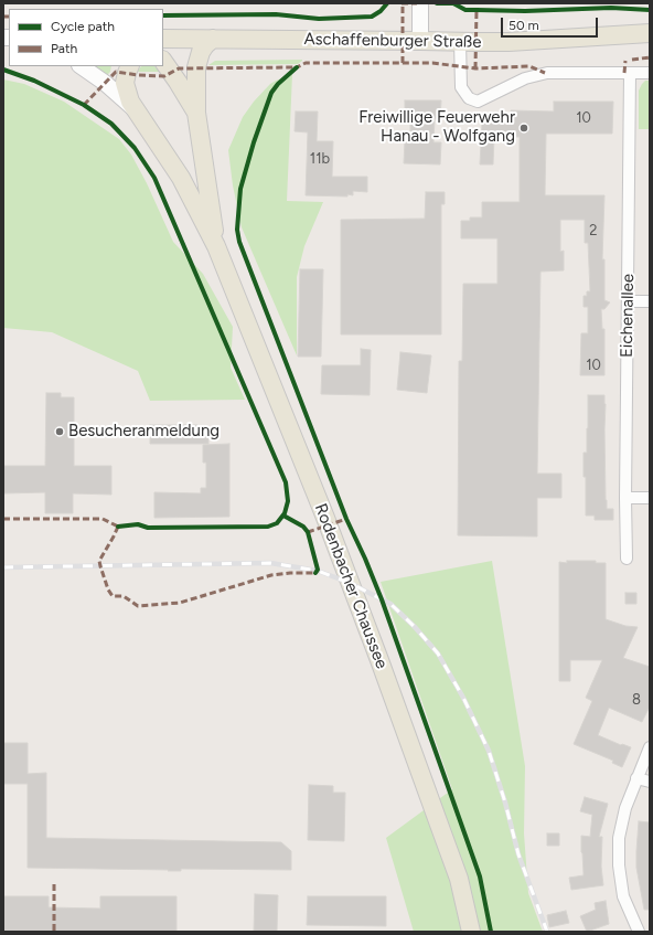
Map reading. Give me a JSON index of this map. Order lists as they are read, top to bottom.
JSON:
{
  "streets": {
    "main road": ["Aschaffenburger Straße", "Rodenbacher Chaussee"],
    "street": ["Eichenallee"]
  },
  "places": ["Freiwillige Feuerwehr Hanau - Wolfgang", "Besucheranmeldung"],
  "house_numbers": [
    "10",
    "11b",
    "2",
    "10",
    "8"
  ],
  "legend": ["Cycle path", "Path"],
  "scale_bar": "50 m"
}
